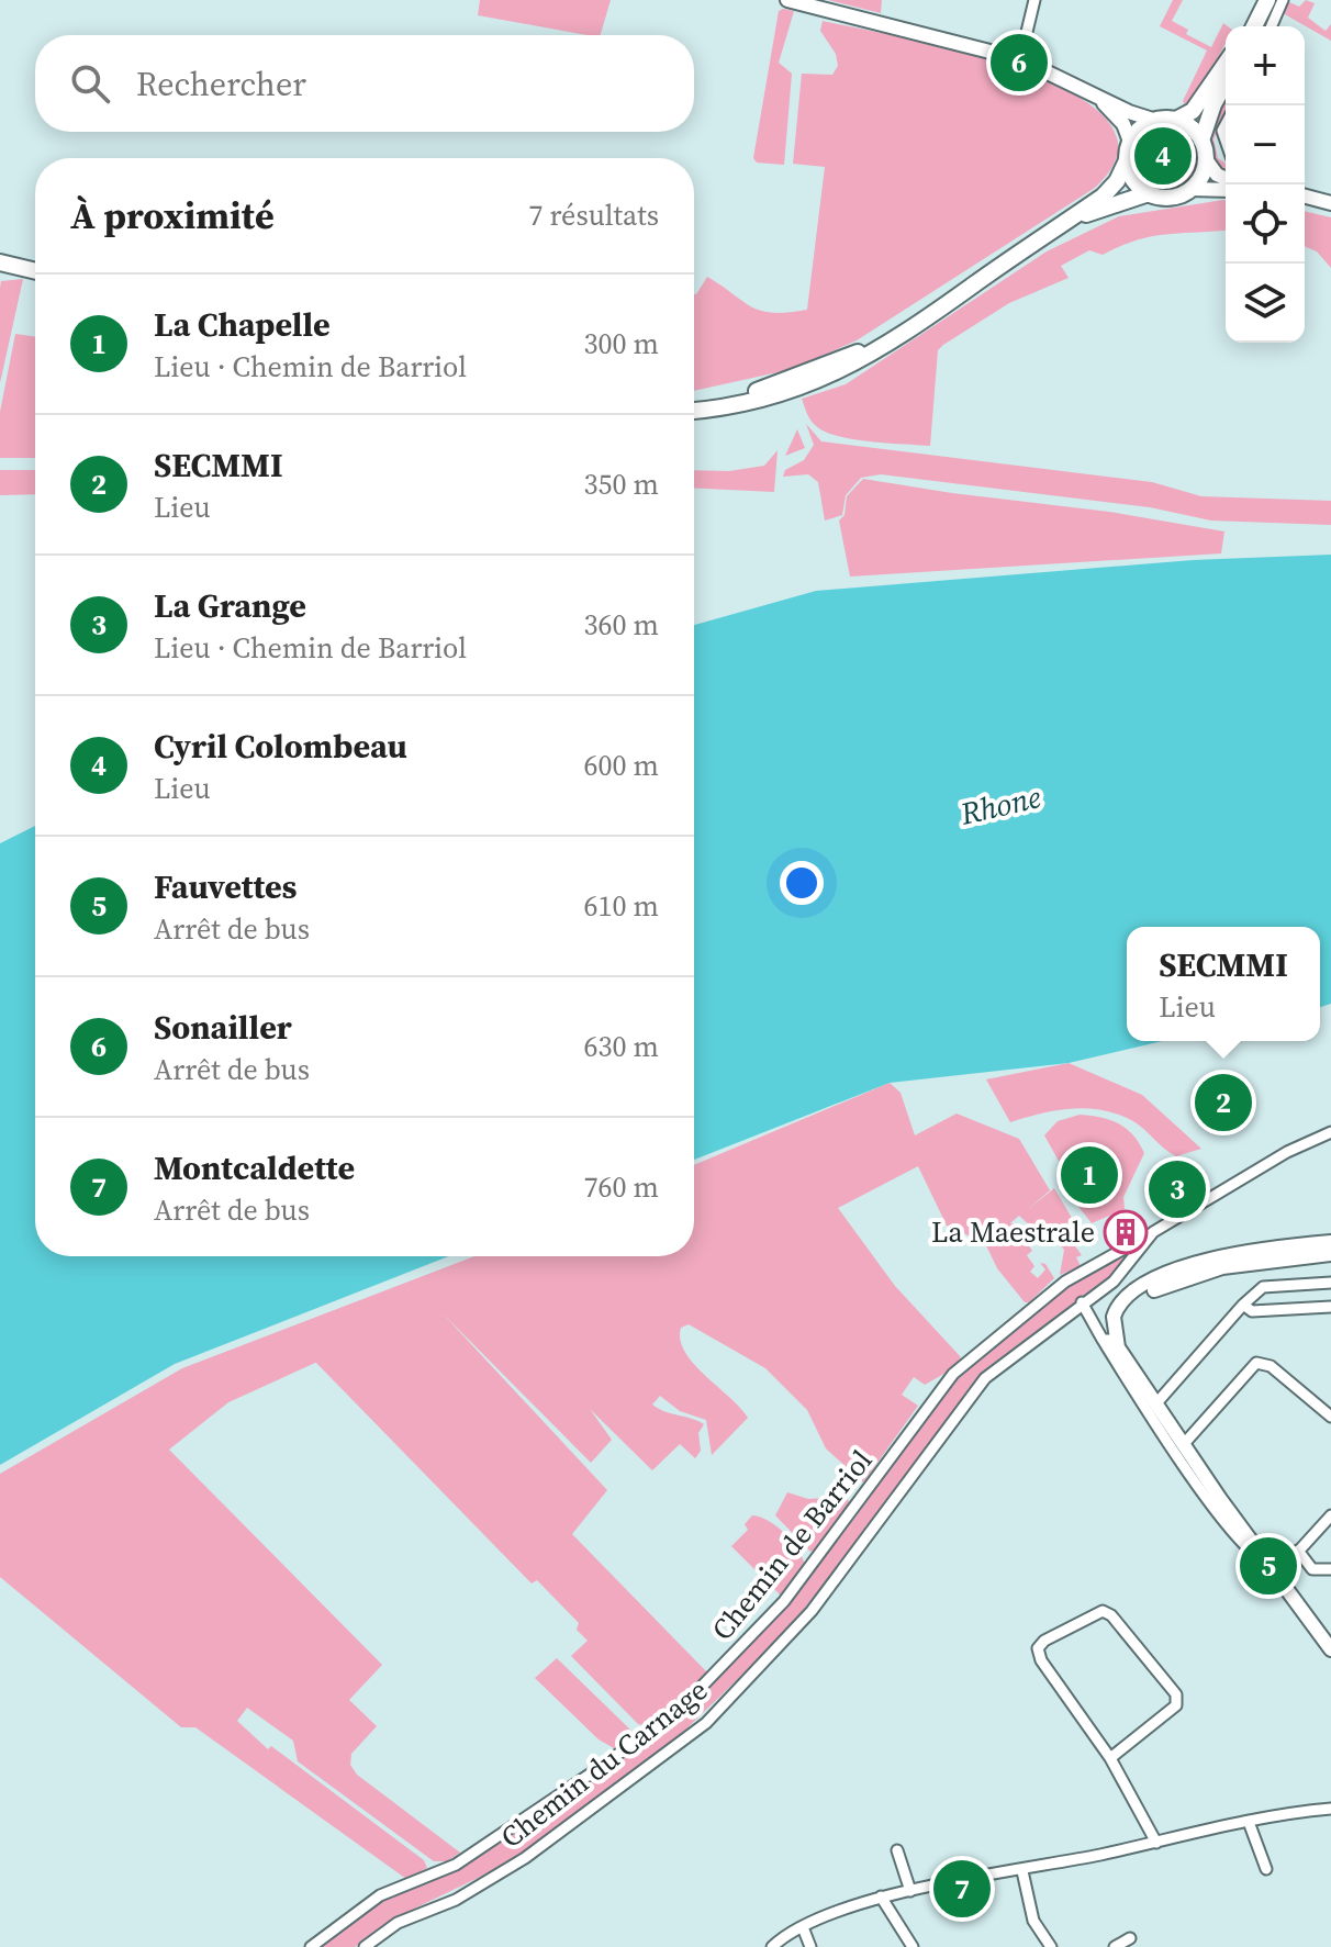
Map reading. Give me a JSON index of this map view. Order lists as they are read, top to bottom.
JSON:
{
  "streets": {
    "street": ["Chemin de Barriol", "Chemin du Carnage"]
  },
  "crossings": [
    ["Chemin de Barriol", "Chemin du Carnage"]
  ],
  "water": ["Rhone"],
  "places": {
    "building": ["La Maestrale"]
  },
  "page": {
    "map_buttons": ["+", "−"],
    "pins": [
      "6",
      "4",
      "2",
      "1",
      "3",
      "5",
      "7"
    ],
    "search": "Rechercher",
    "heading": ["À proximité", "7 résultats"],
    "list": [
      {
        "mark": "1",
        "name": "La Chapelle",
        "note": "Lieu · Chemin de Barriol",
        "value": "300 m"
      },
      {
        "mark": "2",
        "name": "SECMMI",
        "note": "Lieu",
        "value": "350 m"
      },
      {
        "mark": "3",
        "name": "La Grange",
        "note": "Lieu · Chemin de Barriol",
        "value": "360 m"
      },
      {
        "mark": "4",
        "name": "Cyril Colombeau",
        "note": "Lieu",
        "value": "600 m"
      },
      {
        "mark": "5",
        "name": "Fauvettes",
        "note": "Arrêt de bus",
        "value": "610 m"
      },
      {
        "mark": "6",
        "name": "Sonailler",
        "note": "Arrêt de bus",
        "value": "630 m"
      },
      {
        "mark": "7",
        "name": "Montcaldette",
        "note": "Arrêt de bus",
        "value": "760 m"
      }
    ],
    "popup": ["SECMMI", "Lieu"]
  }
}
